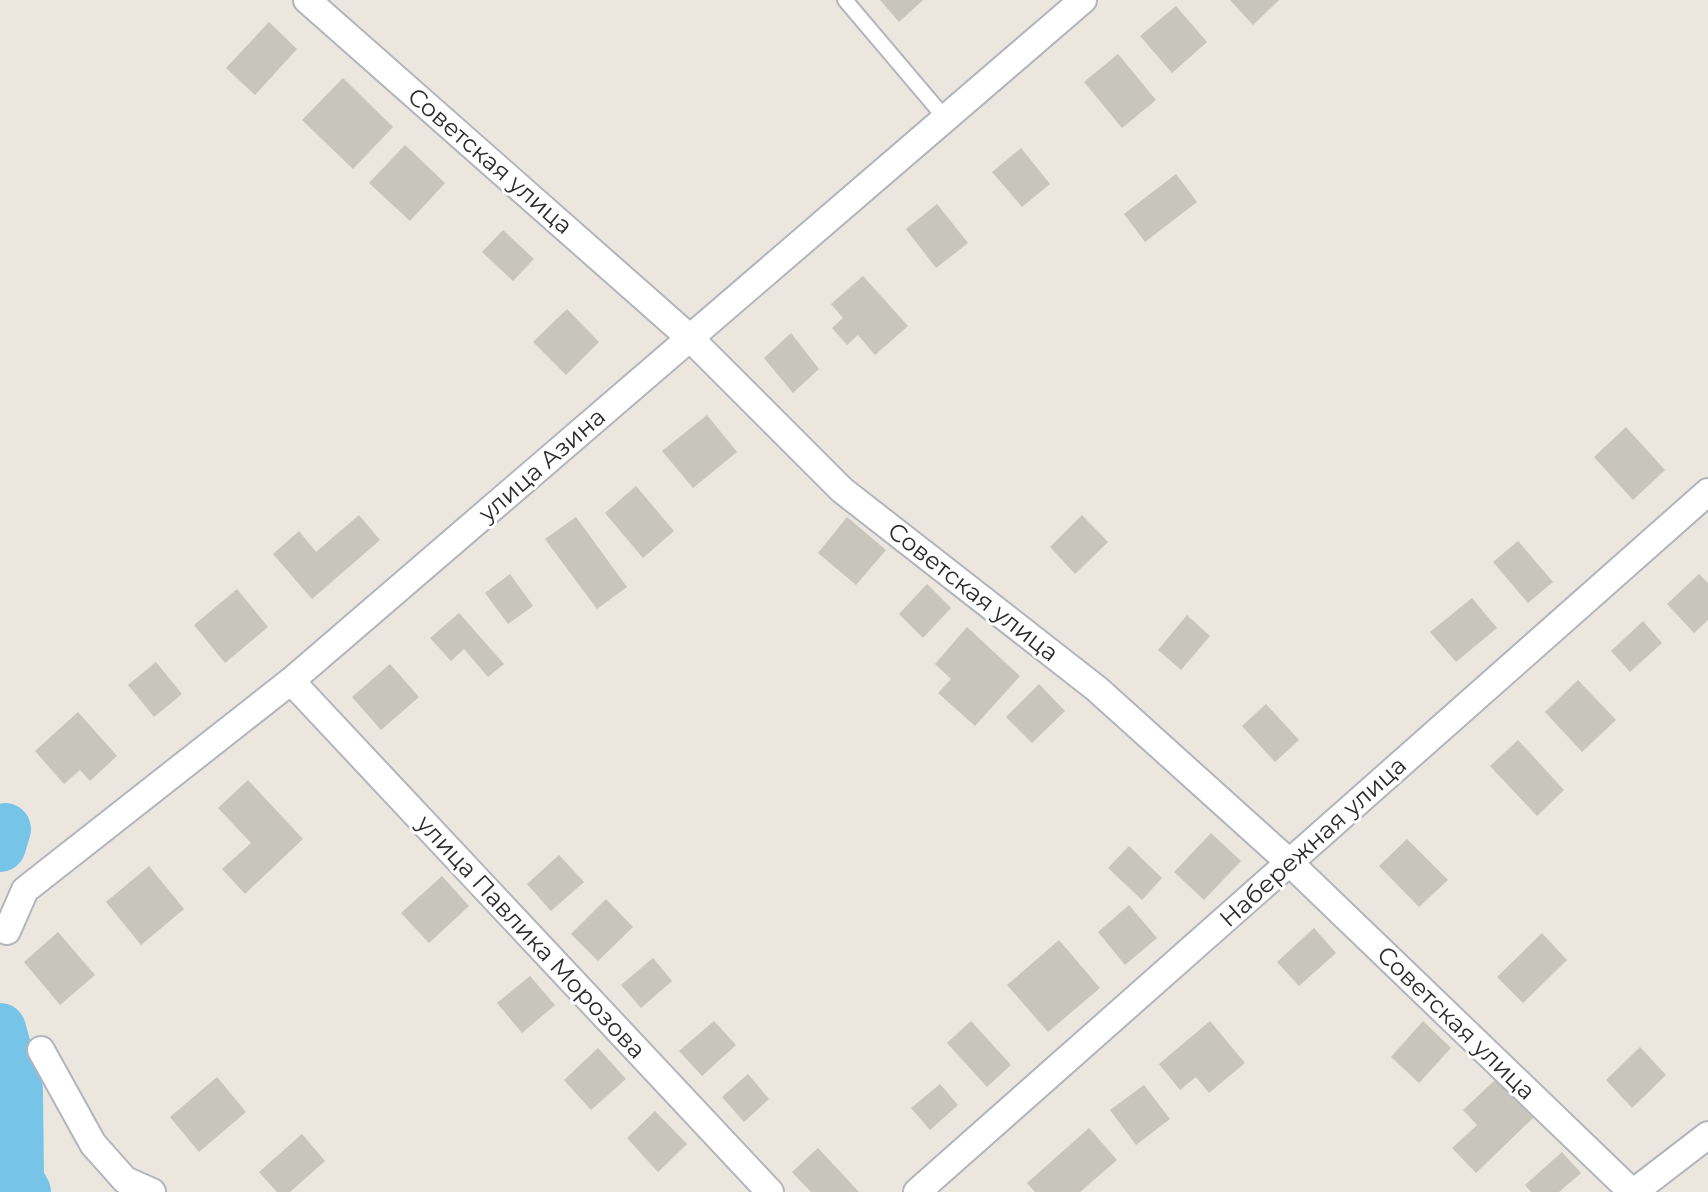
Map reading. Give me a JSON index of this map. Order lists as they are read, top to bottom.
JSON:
{
  "streets": {
    "street": [
      "Советская улица",
      "улица Азина",
      "Набережная улица",
      "улица Павлика Морозова"
    ]
  },
  "crossings": [
    ["Советская улица", "улица Азина"],
    ["Советская улица", "Набережная улица"],
    ["улица Азина", "улица Павлика Морозова"]
  ]
}
